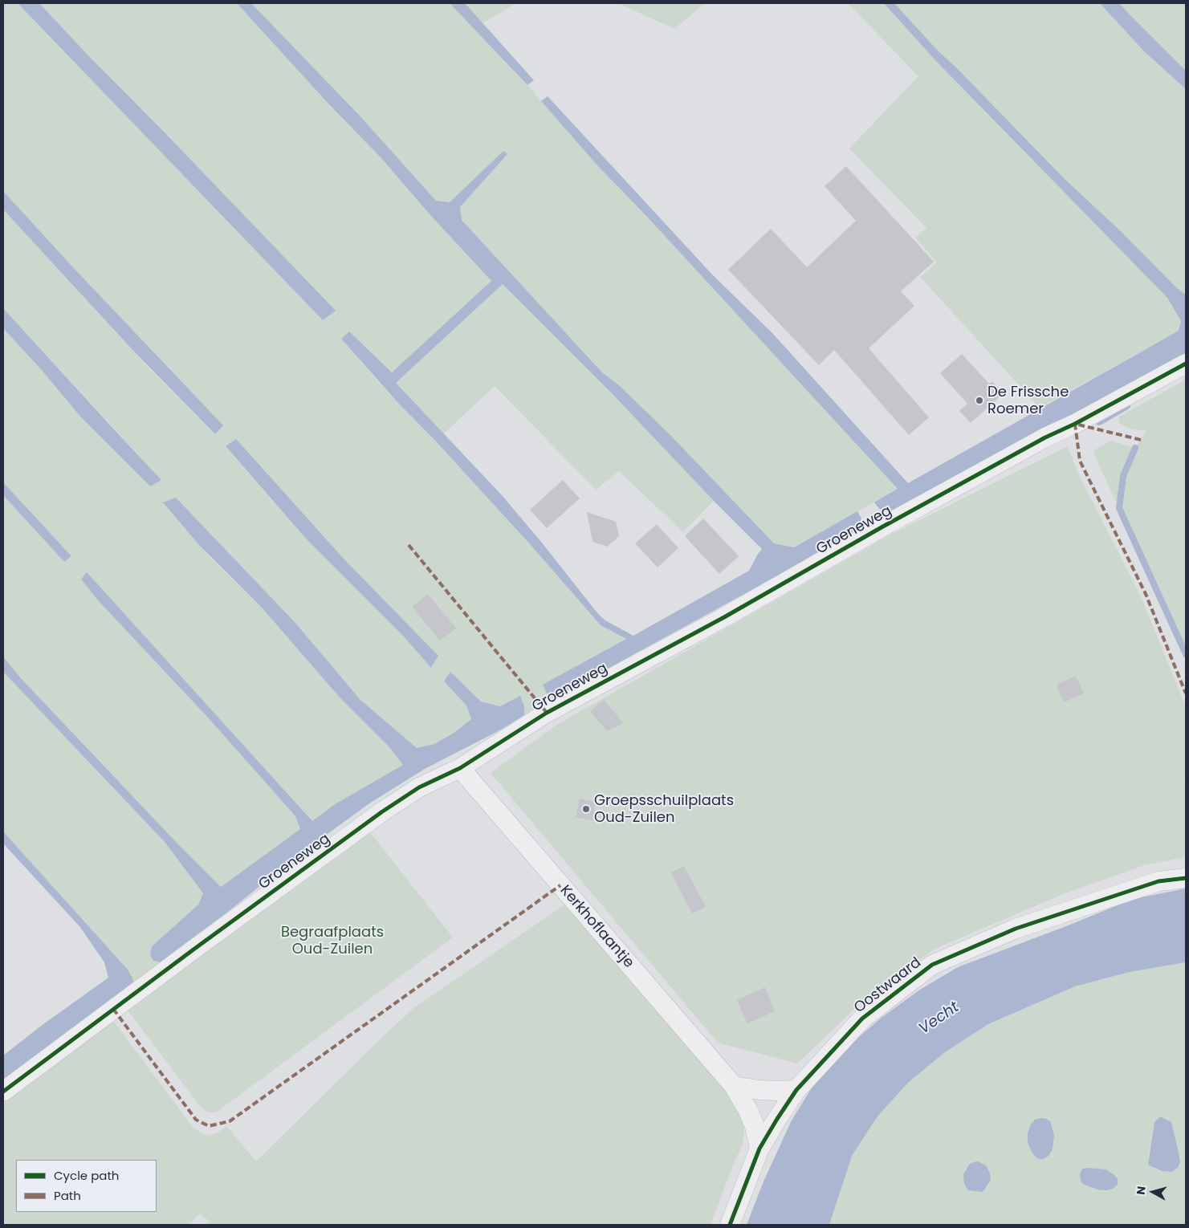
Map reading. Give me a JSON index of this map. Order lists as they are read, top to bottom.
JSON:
{
  "streets": {
    "street": ["Groeneweg", "Kerkhoflaantje", "Oostwaard"]
  },
  "crossings": [
    ["Groeneweg", "Kerkhoflaantje"],
    ["Kerkhoflaantje", "Oostwaard"]
  ],
  "water": ["Vecht"],
  "parks": ["Begraafplaats Oud-Zuilen"],
  "places": ["De Frissche Roemer", "Groepsschuilplaats Oud-Zuilen"],
  "legend": ["Cycle path", "Path"],
  "north": "left"
}
